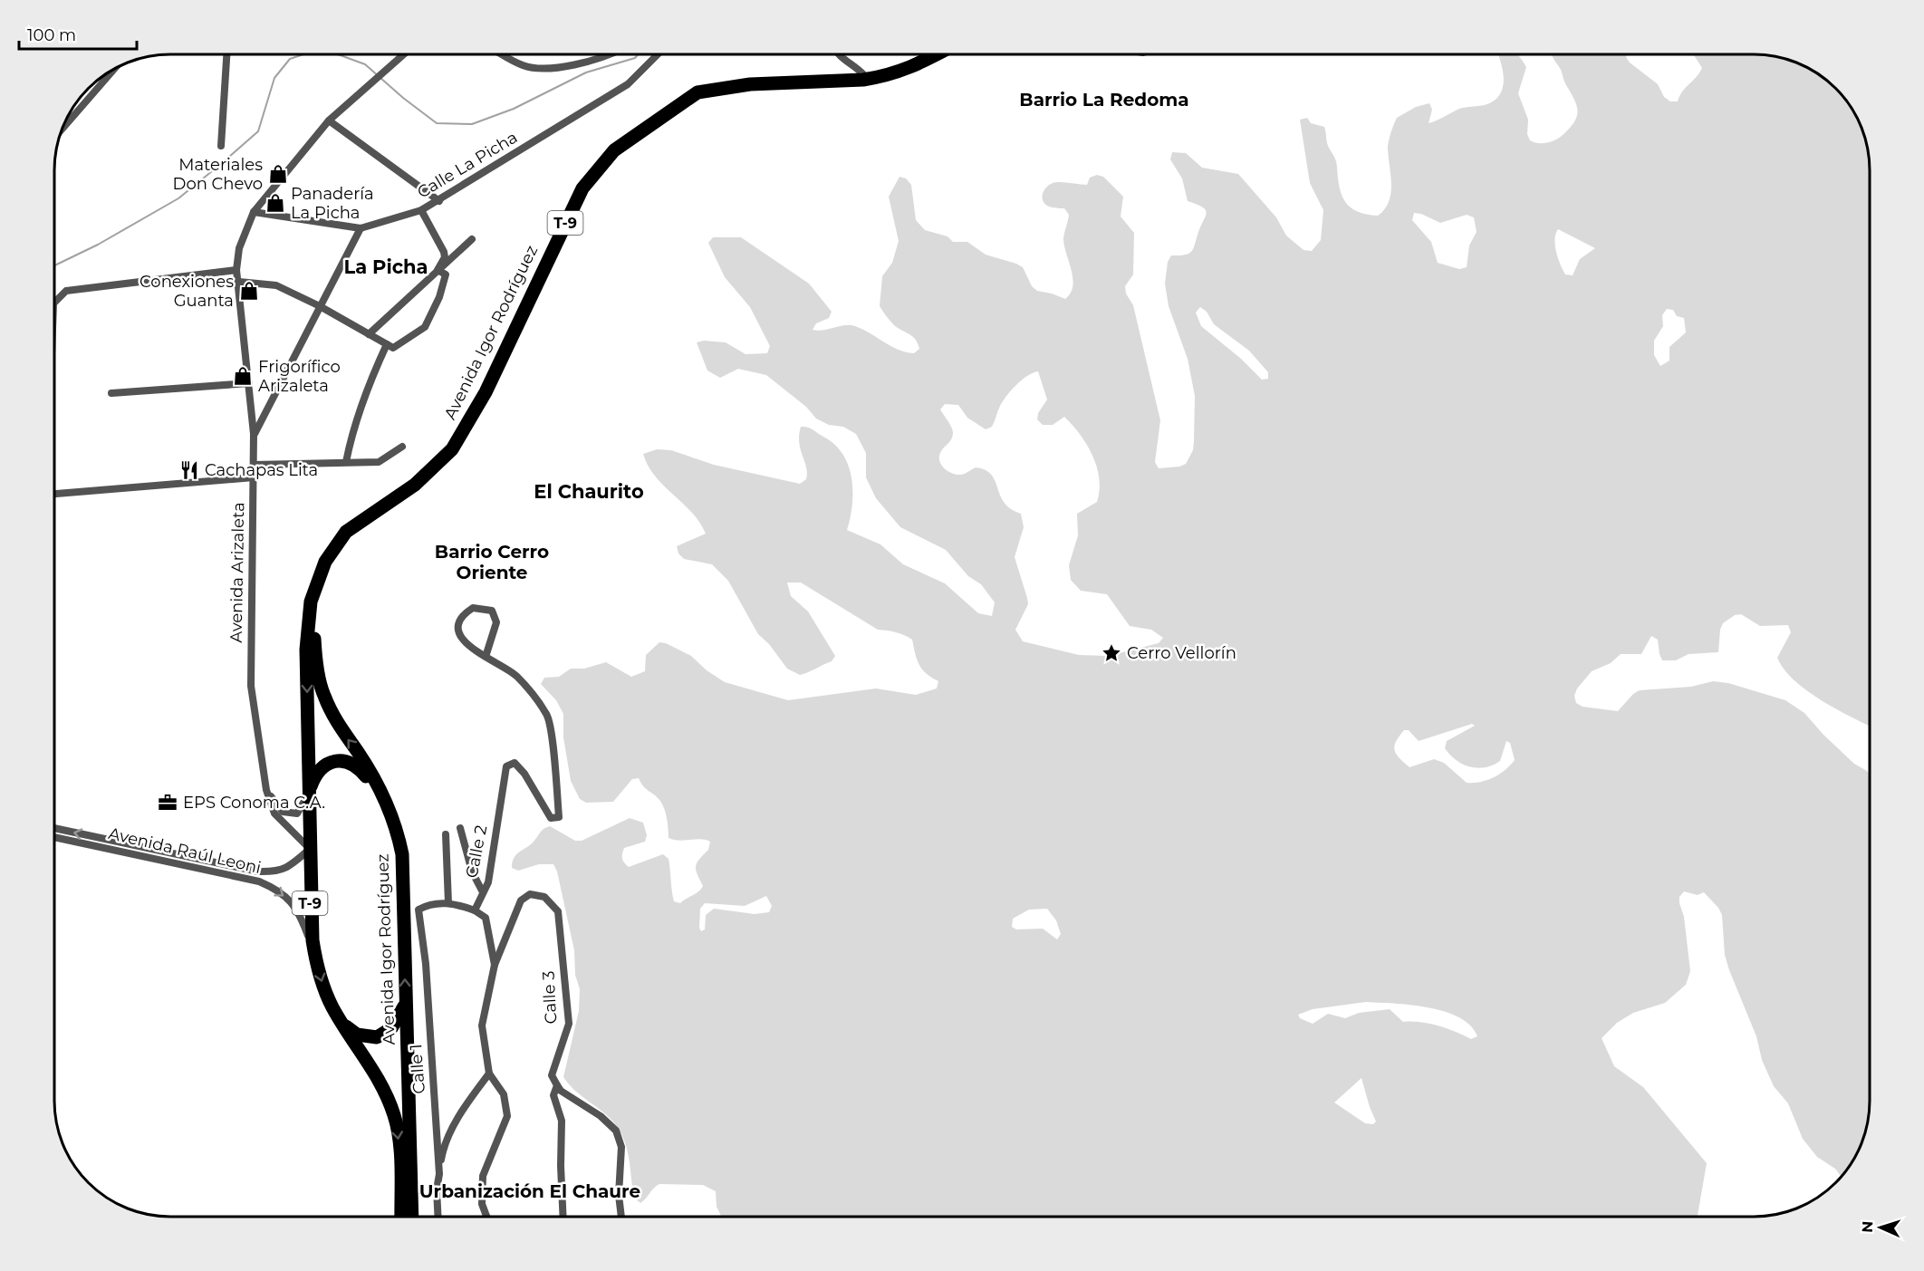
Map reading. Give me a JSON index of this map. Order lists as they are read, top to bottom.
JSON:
{
  "streets": {
    "highway": ["T-9", "Avenida Igor Rodríguez"],
    "street": [
      "Calle La Picha",
      "Avenida Arizaleta",
      "Avenida Raúl Leoni",
      "Calle 2",
      "Calle 3",
      "Calle 1"
    ]
  },
  "crossings": [
    ["Calle La Picha", "Avenida Arizaleta"],
    ["T-9", "Avenida Igor Rodríguez"],
    ["Avenida Igor Rodríguez", "Avenida Arizaleta"],
    ["Avenida Igor Rodríguez", "Avenida Raúl Leoni"],
    ["Avenida Arizaleta", "Avenida Raúl Leoni"]
  ],
  "districts": [
    "Barrio La Redoma",
    "La Picha",
    "El Chaurito",
    "Barrio Cerro Oriente",
    "Urbanización El Chaure"
  ],
  "places": {
    "shop": [
      "Materiales Don Chevo",
      "Panadería La Picha",
      "Conexiones Guanta",
      "Frigorífico Arizaleta"
    ],
    "restaurant": ["Cachapas Lita"],
    "place": ["Cerro Vellorín"],
    "office": ["EPS Conoma C.A."]
  },
  "scale_bar": "100 m",
  "north": "left"
}
